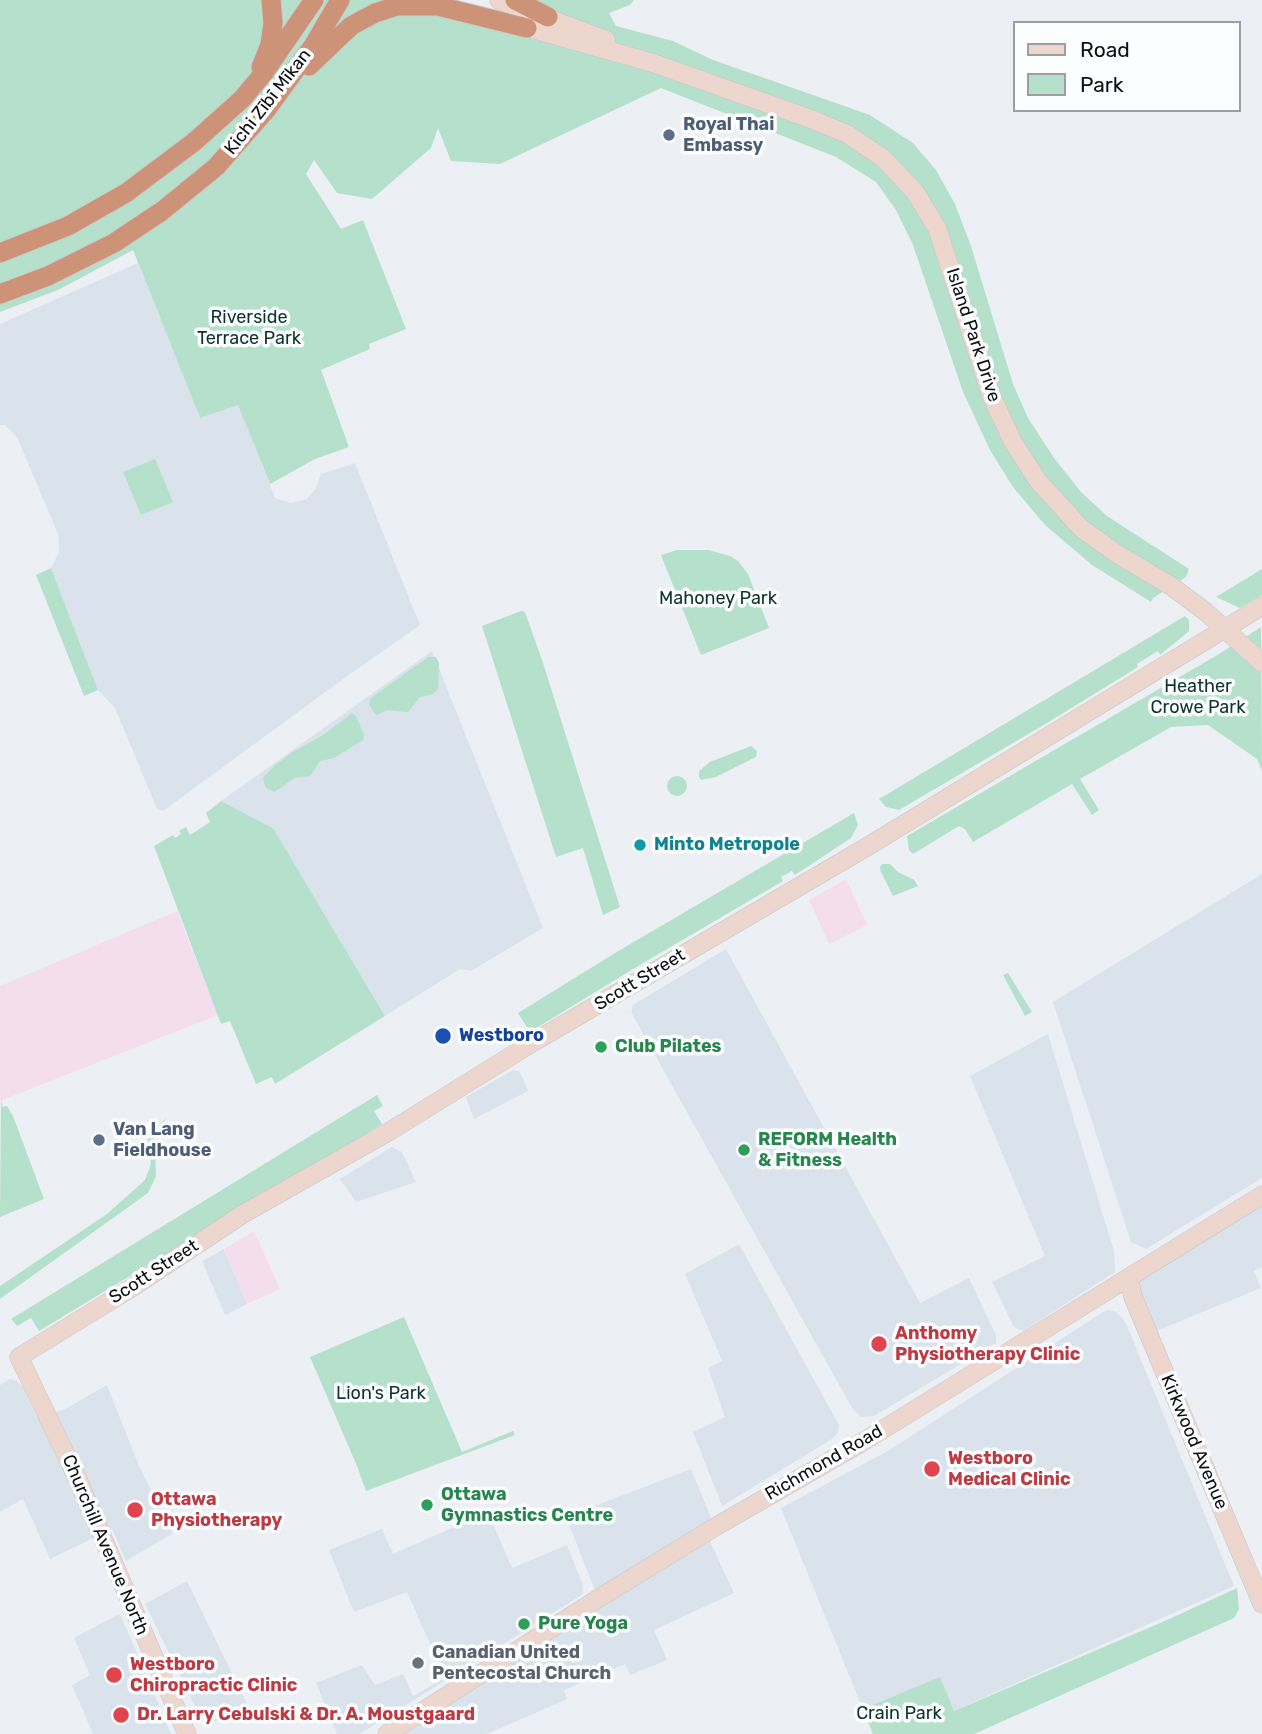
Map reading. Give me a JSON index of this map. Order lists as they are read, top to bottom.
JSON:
{
  "streets": {
    "highway": ["Kichi Zībī Mīkan"],
    "main road": [
      "Island Park Drive",
      "Scott Street",
      "Kirkwood Avenue",
      "Richmond Road",
      "Churchill Avenue North"
    ]
  },
  "crossings": [
    ["Island Park Drive", "Scott Street"],
    ["Scott Street", "Churchill Avenue North"],
    ["Kirkwood Avenue", "Richmond Road"]
  ],
  "parks": [
    "Riverside Terrace Park",
    "Mahoney Park",
    "Heather Crowe Park",
    "Lion's Park",
    "Crain Park"
  ],
  "places": [
    "Royal Thai Embassy",
    "Minto Metropole",
    "Westboro",
    "Club Pilates",
    "Van Lang Fieldhouse",
    "REFORM Health & Fitness",
    "Anthomy Physiotherapy Clinic",
    "Westboro Medical Clinic",
    "Ottawa Gymnastics Centre",
    "Ottawa Physiotherapy",
    "Pure Yoga",
    "Canadian United Pentecostal Church",
    "Westboro Chiropractic Clinic",
    "Dr. Larry Cebulski & Dr. A. Moustgaard"
  ],
  "legend": ["Road", "Park"]
}
